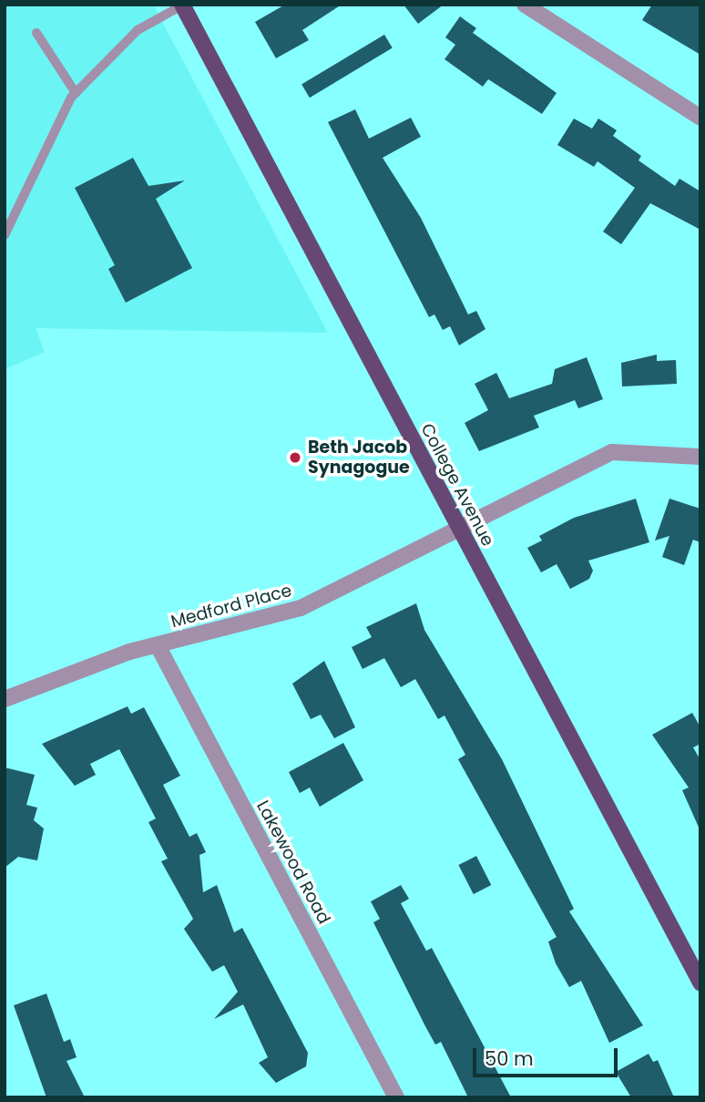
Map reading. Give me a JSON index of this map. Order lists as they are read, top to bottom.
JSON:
{
  "streets": {
    "main road": ["College Avenue"],
    "street": ["Medford Place", "Lakewood Road"]
  },
  "crossings": [
    ["College Avenue", "Medford Place"],
    ["Medford Place", "Lakewood Road"]
  ],
  "places": ["Beth Jacob Synagogue"],
  "scale_bar": "50 m"
}
